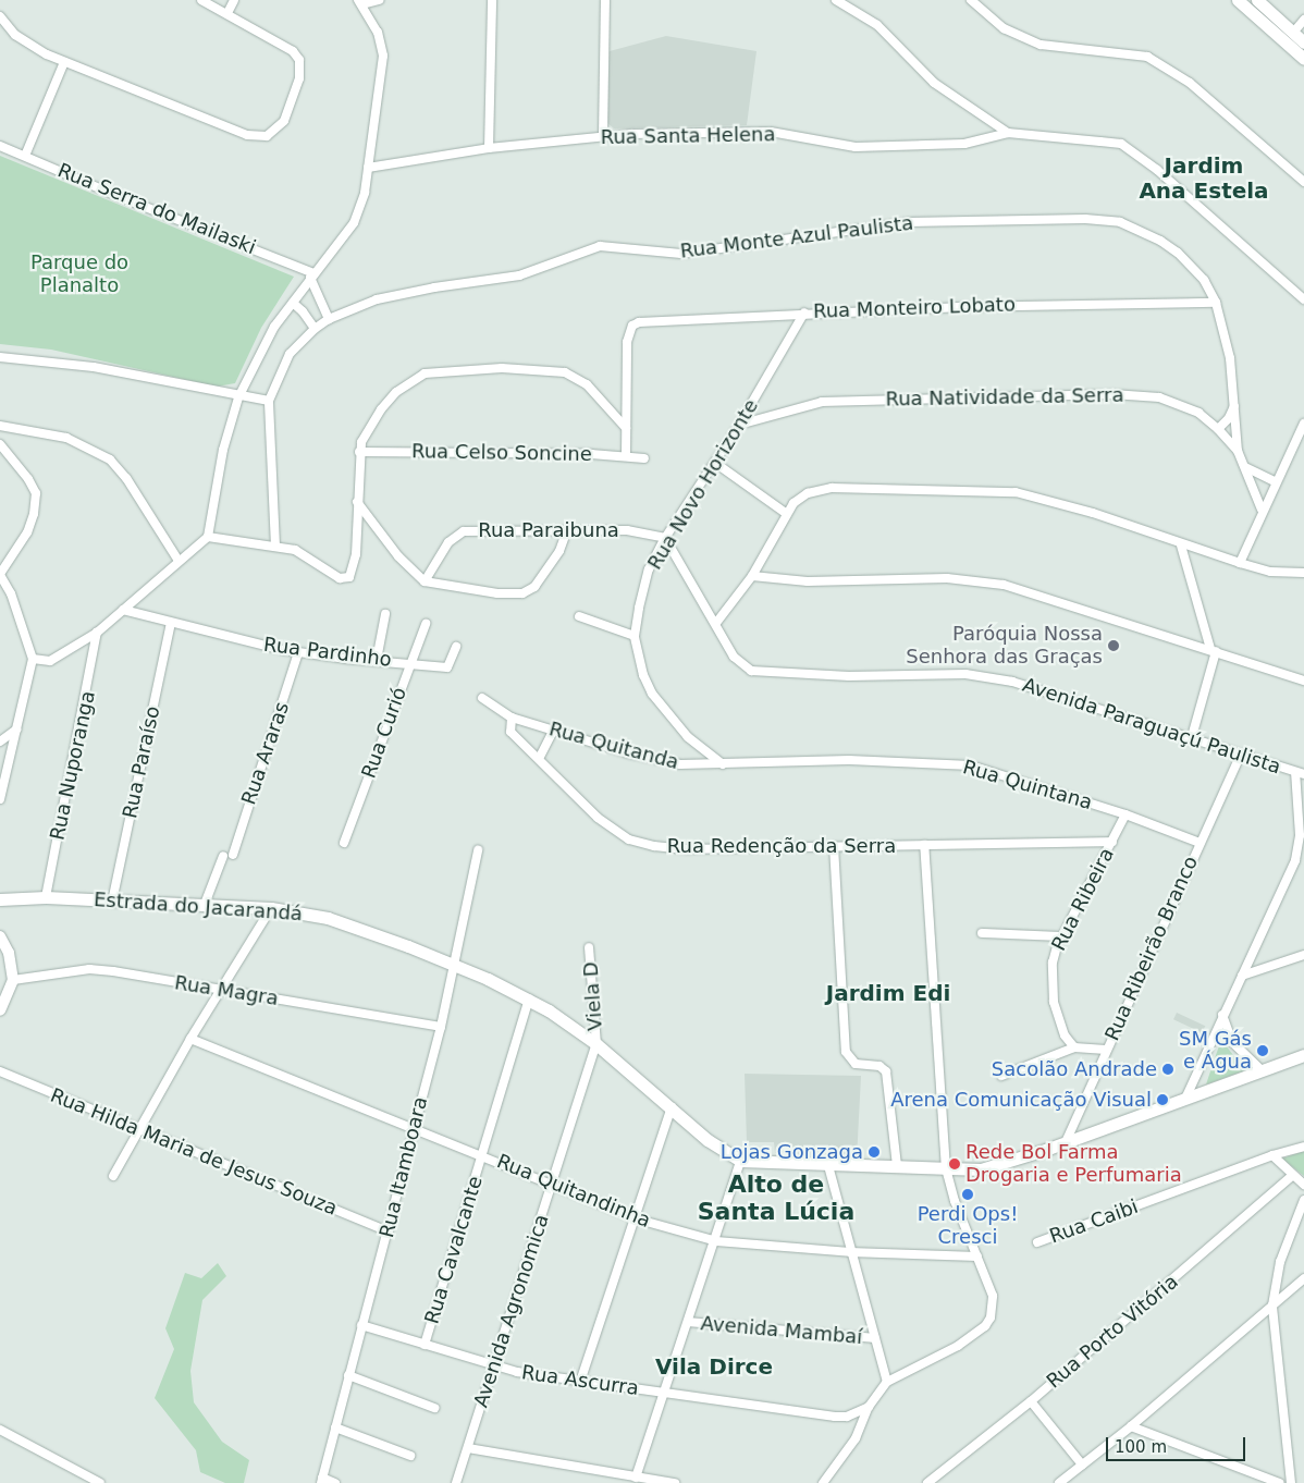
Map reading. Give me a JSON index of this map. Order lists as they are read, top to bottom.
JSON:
{
  "streets": {
    "main road": ["Estrada do Jacarandá"],
    "street": [
      "Rua Santa Helena",
      "Rua Serra do Mailaski",
      "Rua Monte Azul Paulista",
      "Rua Monteiro Lobato",
      "Rua Natividade da Serra",
      "Rua Celso Soncine",
      "Rua Novo Horizonte",
      "Rua Paraibuna",
      "Rua Pardinho",
      "Avenida Paraguaçú Paulista",
      "Rua Curió",
      "Rua Quitanda",
      "Rua Araras",
      "Rua Paraíso",
      "Rua Nuporanga",
      "Rua Quintana",
      "Rua Redenção da Serra",
      "Rua Ribeira",
      "Rua Ribeirão Branco",
      "Rua Magra",
      "Viela D",
      "Rua Hilda Maria de Jesus Souza",
      "Rua Itamboara",
      "Rua Quitandinha",
      "Rua Caibi",
      "Rua Cavalcante",
      "Avenida Agronomica",
      "Avenida Mambaí",
      "Rua Porto Vitória",
      "Rua Ascurra"
    ]
  },
  "crossings": [
    ["Rua Monte Azul Paulista", "Rua Monteiro Lobato"],
    ["Rua Monte Azul Paulista", "Rua Natividade da Serra"],
    ["Rua Monteiro Lobato", "Rua Novo Horizonte"],
    ["Rua Natividade da Serra", "Rua Novo Horizonte"],
    ["Rua Novo Horizonte", "Rua Paraibuna"],
    ["Rua Novo Horizonte", "Avenida Paraguaçú Paulista"],
    ["Rua Novo Horizonte", "Rua Quitanda"],
    ["Rua Paraibuna", "Avenida Paraguaçú Paulista"],
    ["Rua Pardinho", "Rua Curió"],
    ["Rua Pardinho", "Rua Araras"],
    ["Rua Pardinho", "Rua Paraíso"],
    ["Avenida Paraguaçú Paulista", "Rua Ribeirão Branco"],
    ["Rua Quitanda", "Rua Quintana"],
    ["Rua Quitanda", "Rua Redenção da Serra"],
    ["Rua Paraíso", "Estrada do Jacarandá"],
    ["Rua Nuporanga", "Estrada do Jacarandá"],
    ["Rua Quintana", "Rua Ribeira"],
    ["Rua Quintana", "Rua Ribeirão Branco"],
    ["Rua Redenção da Serra", "Rua Ribeira"],
    ["Estrada do Jacarandá", "Viela D"],
    ["Estrada do Jacarandá", "Rua Itamboara"],
    ["Estrada do Jacarandá", "Rua Cavalcante"],
    ["Estrada do Jacarandá", "Avenida Agronomica"],
    ["Rua Magra", "Rua Itamboara"],
    ["Viela D", "Avenida Agronomica"],
    ["Rua Hilda Maria de Jesus Souza", "Rua Itamboara"],
    ["Rua Itamboara", "Rua Quitandinha"],
    ["Rua Itamboara", "Rua Ascurra"],
    ["Rua Quitandinha", "Rua Cavalcante"],
    ["Rua Quitandinha", "Avenida Agronomica"],
    ["Rua Cavalcante", "Rua Ascurra"],
    ["Avenida Agronomica", "Rua Ascurra"]
  ],
  "districts": [
    "Jardim Ana Estela",
    "Jardim Edi",
    "Alto de Santa Lúcia",
    "Vila Dirce"
  ],
  "parks": ["Parque do Planalto"],
  "places": [
    "Paróquia Nossa Senhora das Graças",
    "SM Gás e Água",
    "Sacolão Andrade",
    "Arena Comunicação Visual",
    "Lojas Gonzaga",
    "Rede Bol Farma Drogaria e Perfumaria",
    "Perdi Ops! Cresci"
  ],
  "scale_bar": "100 m"
}
